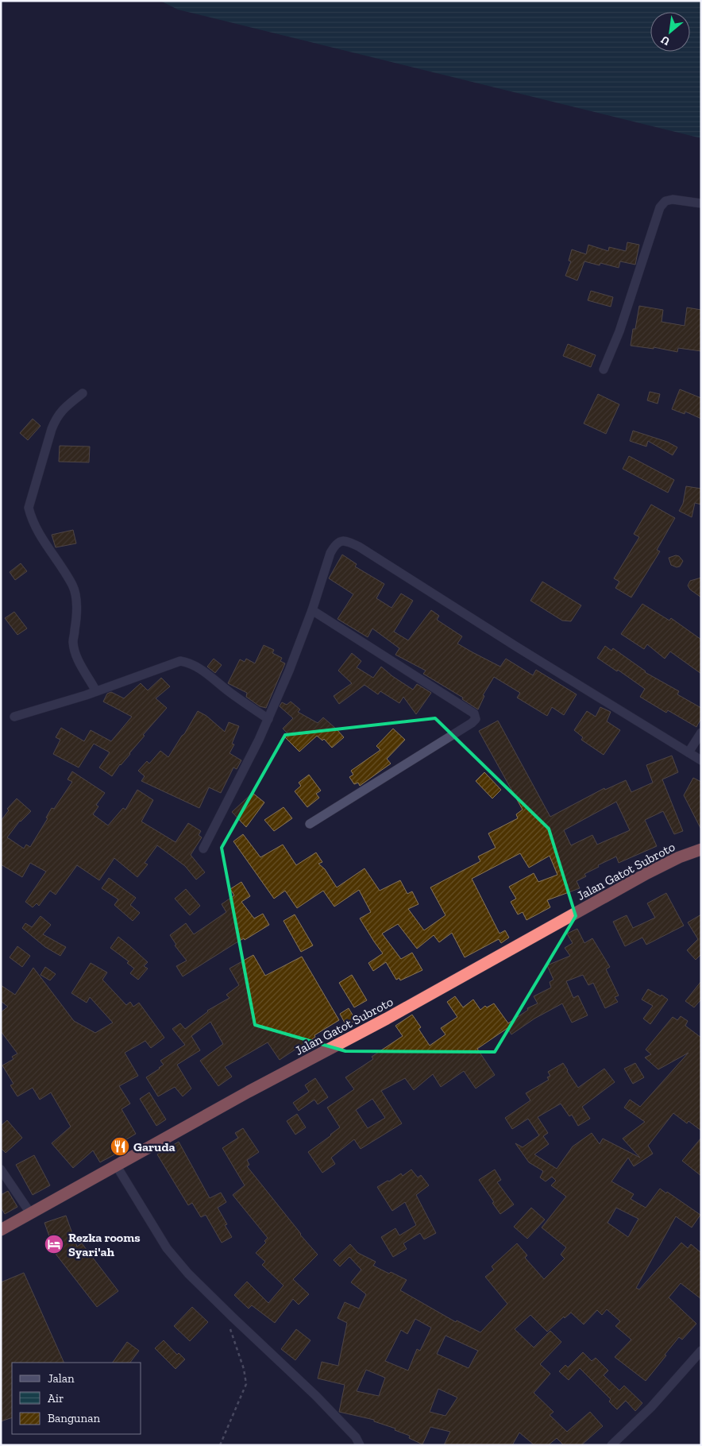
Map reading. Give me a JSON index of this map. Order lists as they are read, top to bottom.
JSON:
{
  "streets": {
    "highway": ["Jalan Gatot Subroto"]
  },
  "places": {
    "restaurant": ["Garuda"],
    "hotel": ["Rezka rooms Syari'ah"]
  },
  "legend": ["Jalan", "Air", "Bangunan"],
  "north": "bottom left"
}
